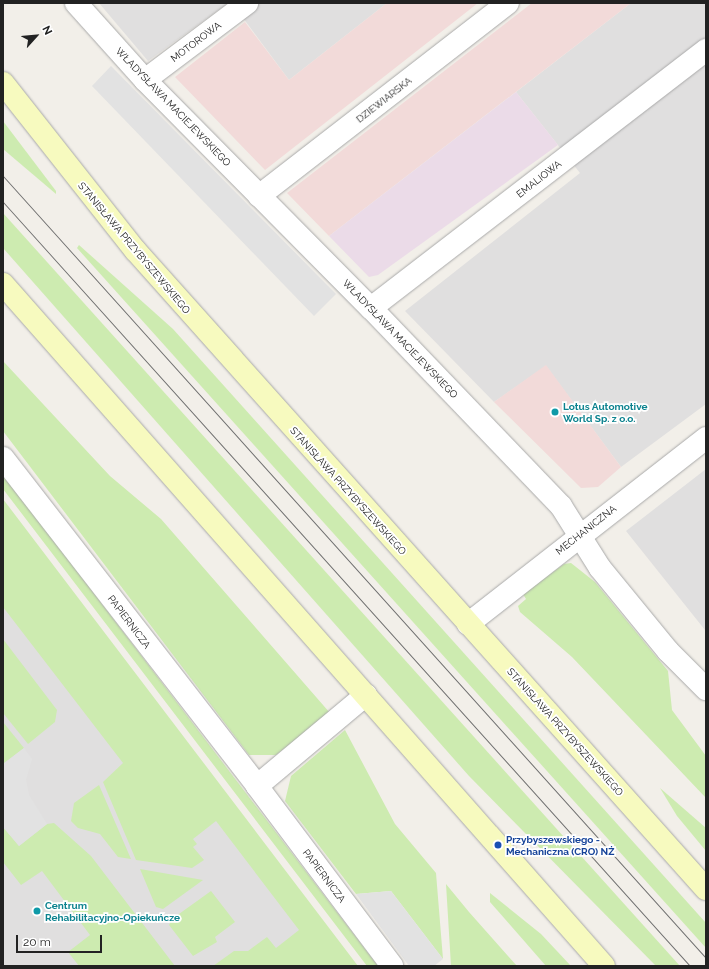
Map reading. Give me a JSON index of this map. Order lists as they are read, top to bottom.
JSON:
{
  "streets": {
    "main road": ["STANISŁAWA PRZYBYSZEWSKIEGO"],
    "street": [
      "MOTOROWA",
      "DZIEWIARSKA",
      "WŁADYSŁAWA MACIEJEWSKIEGO",
      "EMALIOWA",
      "MECHANICZNA",
      "PAPIERNICZA"
    ]
  },
  "crossings": [
    ["MOTOROWA", "WŁADYSŁAWA MACIEJEWSKIEGO"],
    ["DZIEWIARSKA", "WŁADYSŁAWA MACIEJEWSKIEGO"],
    ["WŁADYSŁAWA MACIEJEWSKIEGO", "EMALIOWA"],
    ["WŁADYSŁAWA MACIEJEWSKIEGO", "MECHANICZNA"],
    ["STANISŁAWA PRZYBYSZEWSKIEGO", "MECHANICZNA"]
  ],
  "places": ["Lotus Automotive World Sp. z o.o.", "Przybyszewskiego - Mechaniczna (CRO) NŻ", "Centrum Rehabilitacyjno-Opiekuńcze"],
  "scale_bar": "20 m",
  "north": "top right"
}
